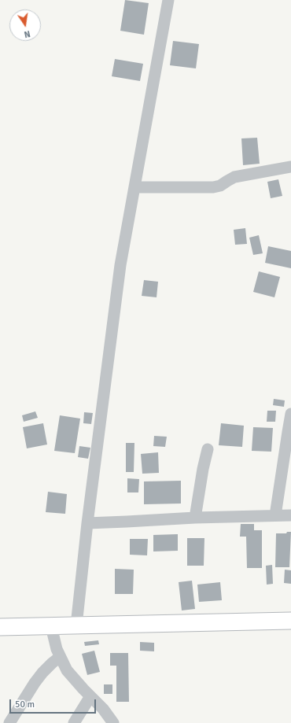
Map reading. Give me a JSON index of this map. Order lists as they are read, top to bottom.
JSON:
{
  "scale_bar": "50 m",
  "north": "bottom"
}
